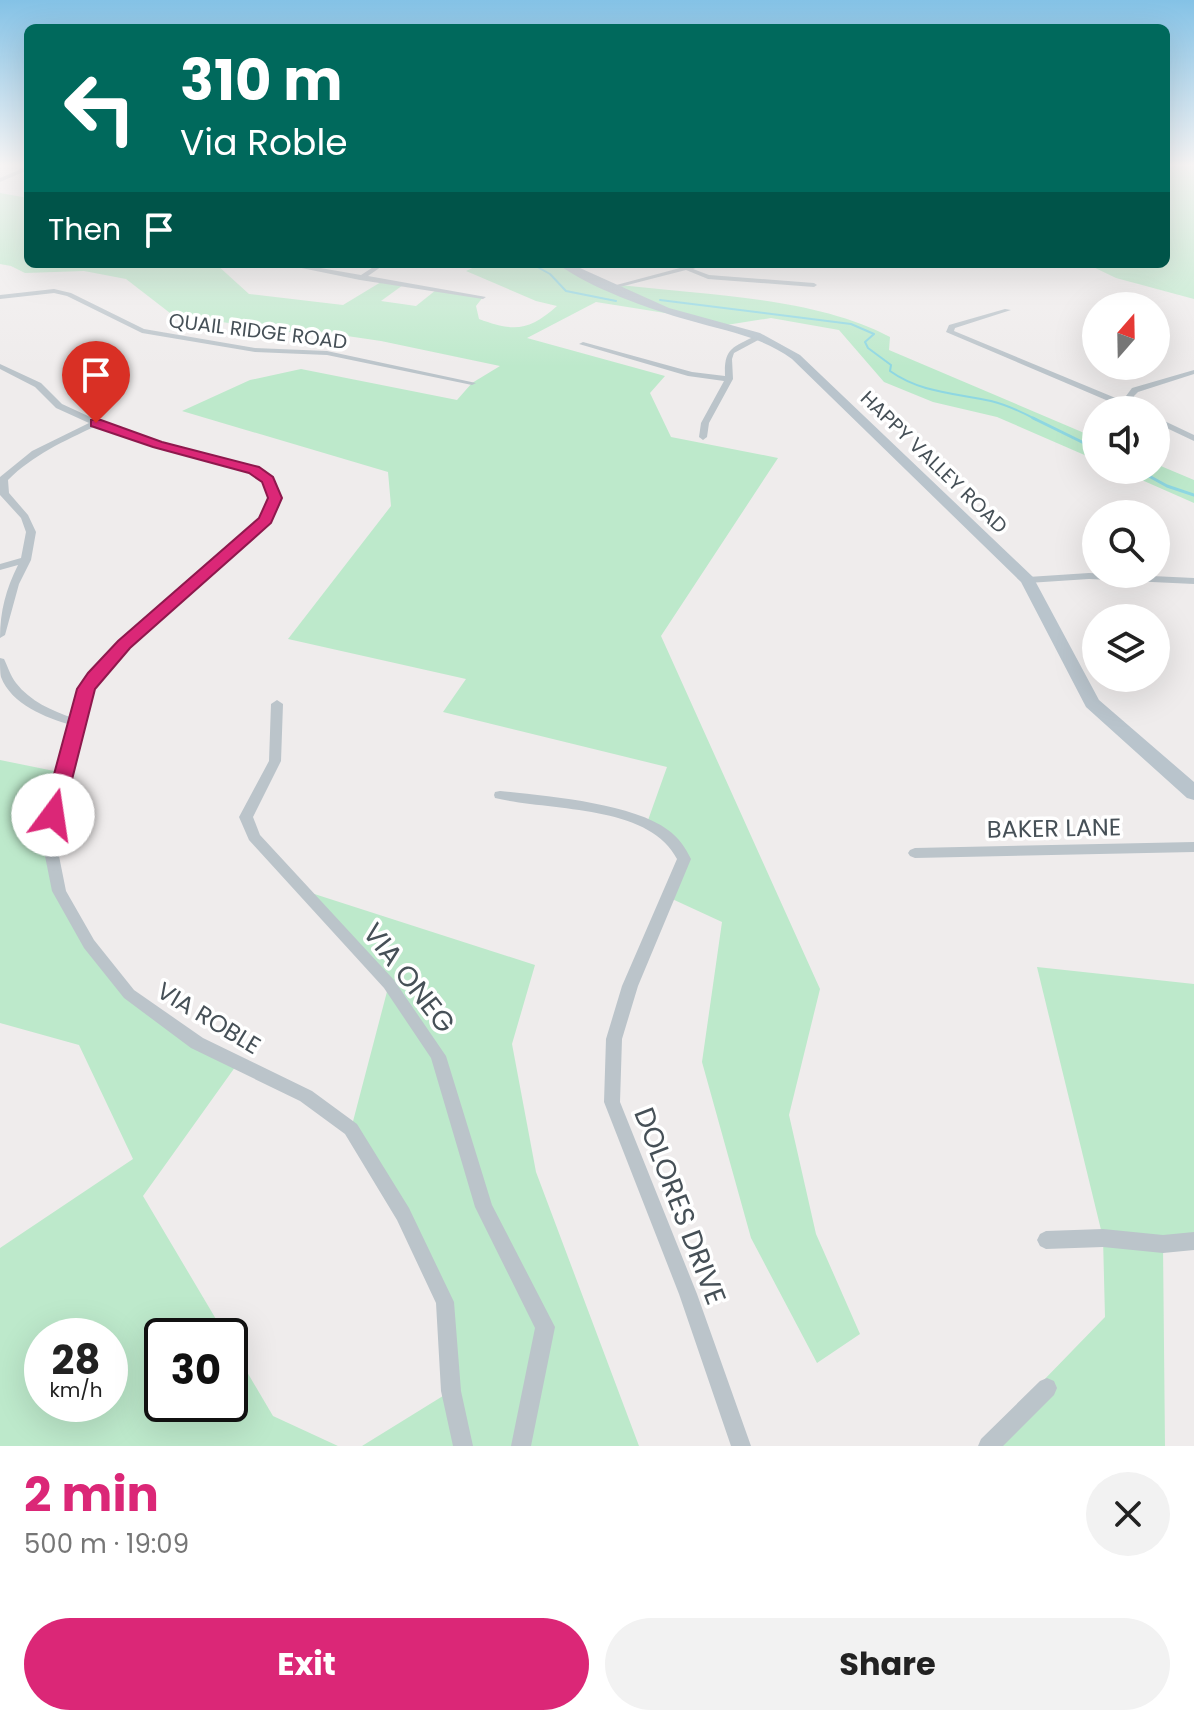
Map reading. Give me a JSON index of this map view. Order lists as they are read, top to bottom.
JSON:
{
  "streets": {
    "street": [
      "QUAIL RIDGE ROAD",
      "HAPPY VALLEY ROAD",
      "BAKER LANE",
      "VIA ONEG",
      "VIA ROBLE",
      "DOLORES DRIVE"
    ]
  },
  "north": "top",
  "page": {
    "turn": ["310 m", "Via Roble"],
    "then": "Then",
    "speed": "28 km/h",
    "limit": "30",
    "heading": ["2 min", "500 m · 19:09"],
    "buttons": ["Exit", "Share"]
  }
}
